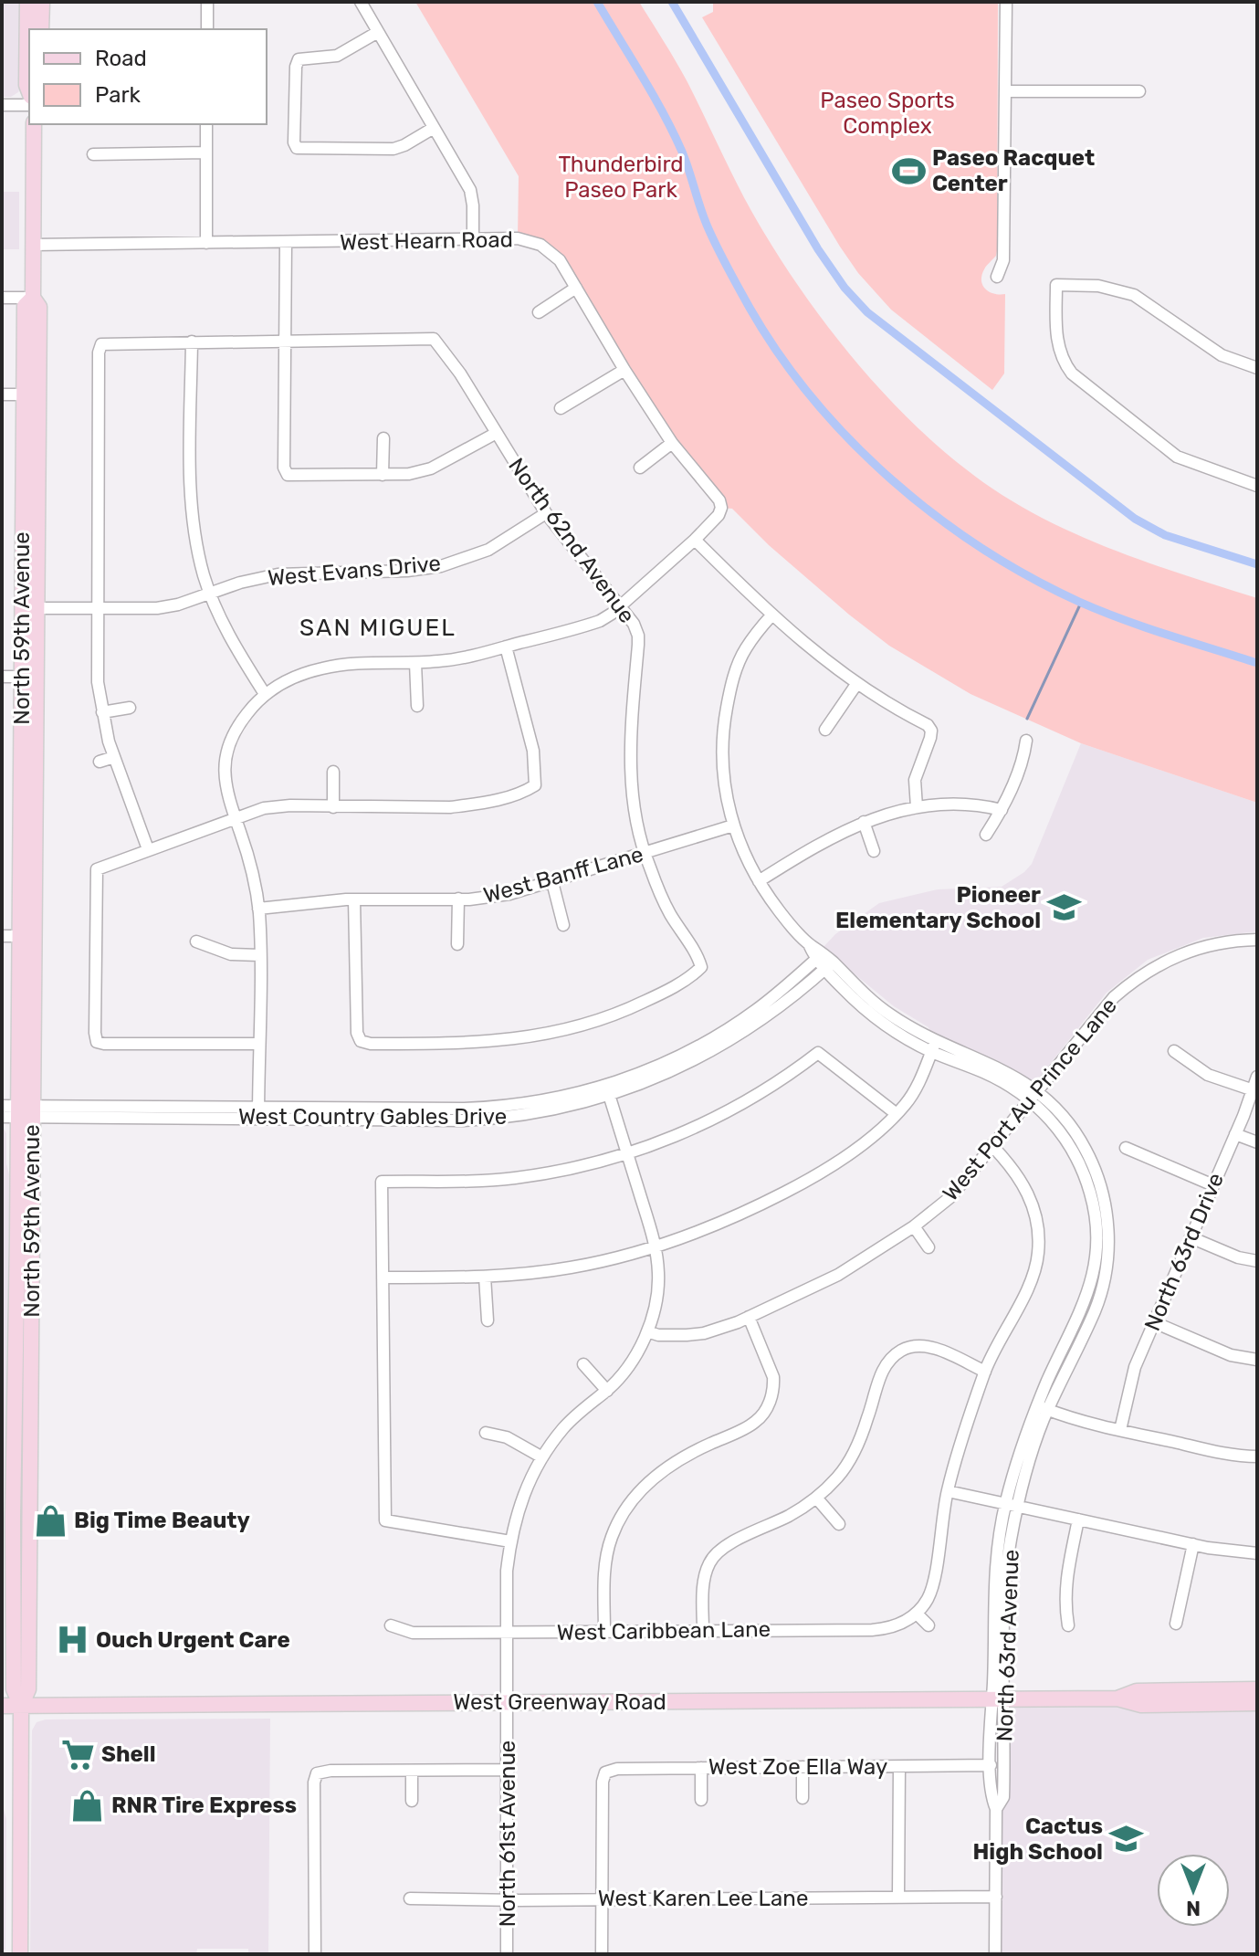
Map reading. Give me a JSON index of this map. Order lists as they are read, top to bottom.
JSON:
{
  "streets": {
    "main road": ["North 59th Avenue", "West Greenway Road"],
    "street": [
      "West Hearn Road",
      "North 62nd Avenue",
      "West Evans Drive",
      "West Banff Lane",
      "West Port Au Prince Lane",
      "West Country Gables Drive",
      "North 63rd Drive",
      "West Caribbean Lane",
      "North 63rd Avenue",
      "West Zoe Ella Way",
      "North 61st Avenue",
      "West Karen Lee Lane"
    ]
  },
  "crossings": [
    ["West Hearn Road", "North 59th Avenue"],
    ["North 62nd Avenue", "West Evans Drive"],
    ["North 62nd Avenue", "West Banff Lane"],
    ["West Evans Drive", "North 59th Avenue"],
    ["North 59th Avenue", "West Country Gables Drive"],
    ["North 59th Avenue", "West Greenway Road"],
    ["West Banff Lane", "North 63rd Avenue"],
    ["West Port Au Prince Lane", "North 63rd Avenue"],
    ["West Port Au Prince Lane", "North 61st Avenue"],
    ["West Country Gables Drive", "North 63rd Avenue"],
    ["West Country Gables Drive", "North 61st Avenue"],
    ["West Caribbean Lane", "North 61st Avenue"],
    ["North 63rd Avenue", "West Greenway Road"],
    ["North 63rd Avenue", "West Zoe Ella Way"],
    ["North 63rd Avenue", "West Karen Lee Lane"],
    ["West Greenway Road", "North 61st Avenue"],
    ["West Zoe Ella Way", "West Karen Lee Lane"],
    ["North 61st Avenue", "West Karen Lee Lane"]
  ],
  "districts": ["SAN MIGUEL"],
  "parks": ["Paseo Sports Complex", "Thunderbird Paseo Park"],
  "places": {
    "sports": ["Paseo Racquet Center"],
    "school or university": ["Pioneer Elementary School", "Cactus High School"],
    "shop": ["Big Time Beauty", "RNR Tire Express"],
    "hospital": ["Ouch Urgent Care"],
    "supermarket": ["Shell"]
  },
  "legend": ["Road", "Park"],
  "north": "bottom"
}
